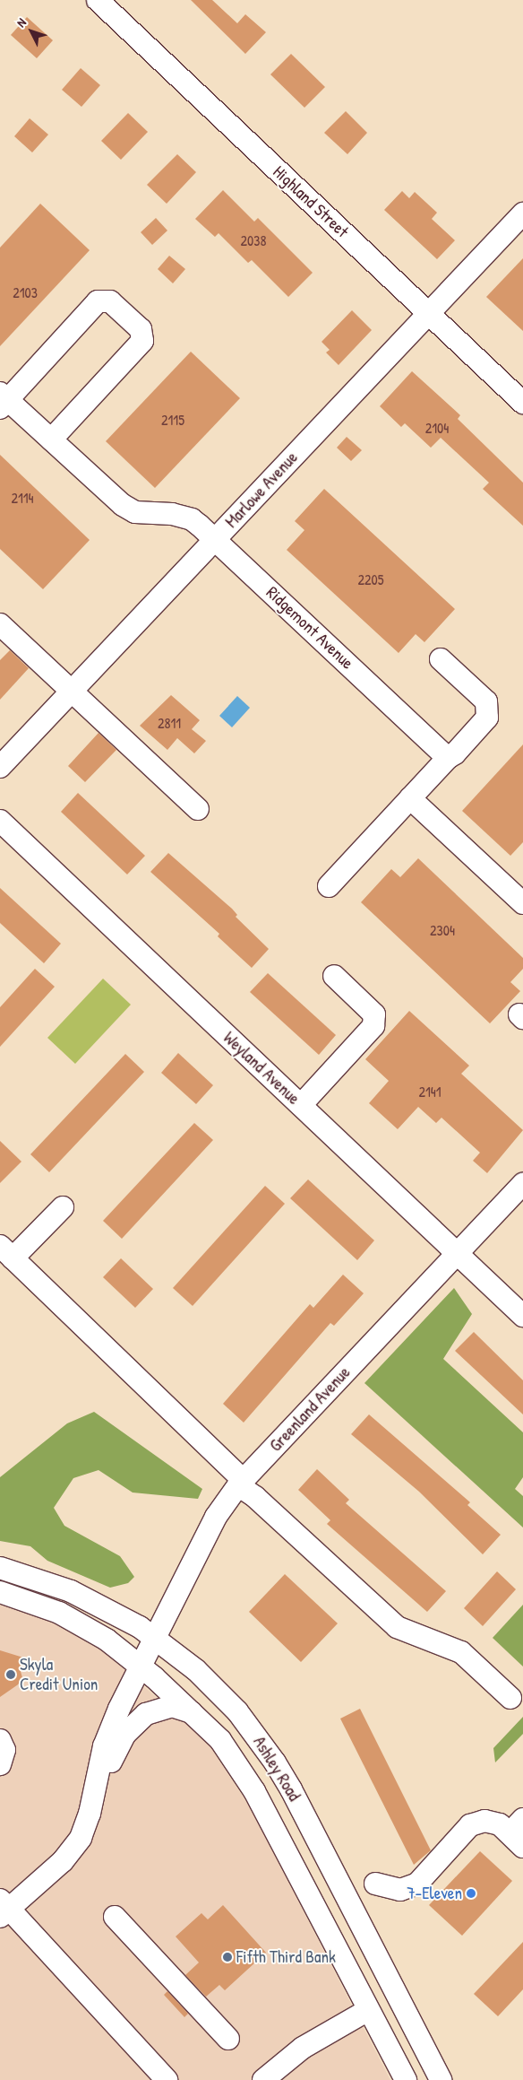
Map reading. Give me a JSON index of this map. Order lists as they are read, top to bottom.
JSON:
{
  "streets": {
    "street": [
      "Highland Street",
      "Marlowe Avenue",
      "Ridgemont Avenue",
      "Weyland Avenue",
      "Greenland Avenue",
      "Ashley Road"
    ]
  },
  "crossings": [
    ["Highland Street", "Marlowe Avenue"],
    ["Marlowe Avenue", "Ridgemont Avenue"],
    ["Weyland Avenue", "Greenland Avenue"],
    ["Greenland Avenue", "Ashley Road"]
  ],
  "places": ["Skyla Credit Union", "7-Eleven", "Fifth Third Bank"],
  "house_numbers": [
    "2038",
    "2103",
    "2115",
    "2104",
    "2114",
    "2205",
    "2811",
    "2304",
    "2141"
  ],
  "north": "top left"
}
